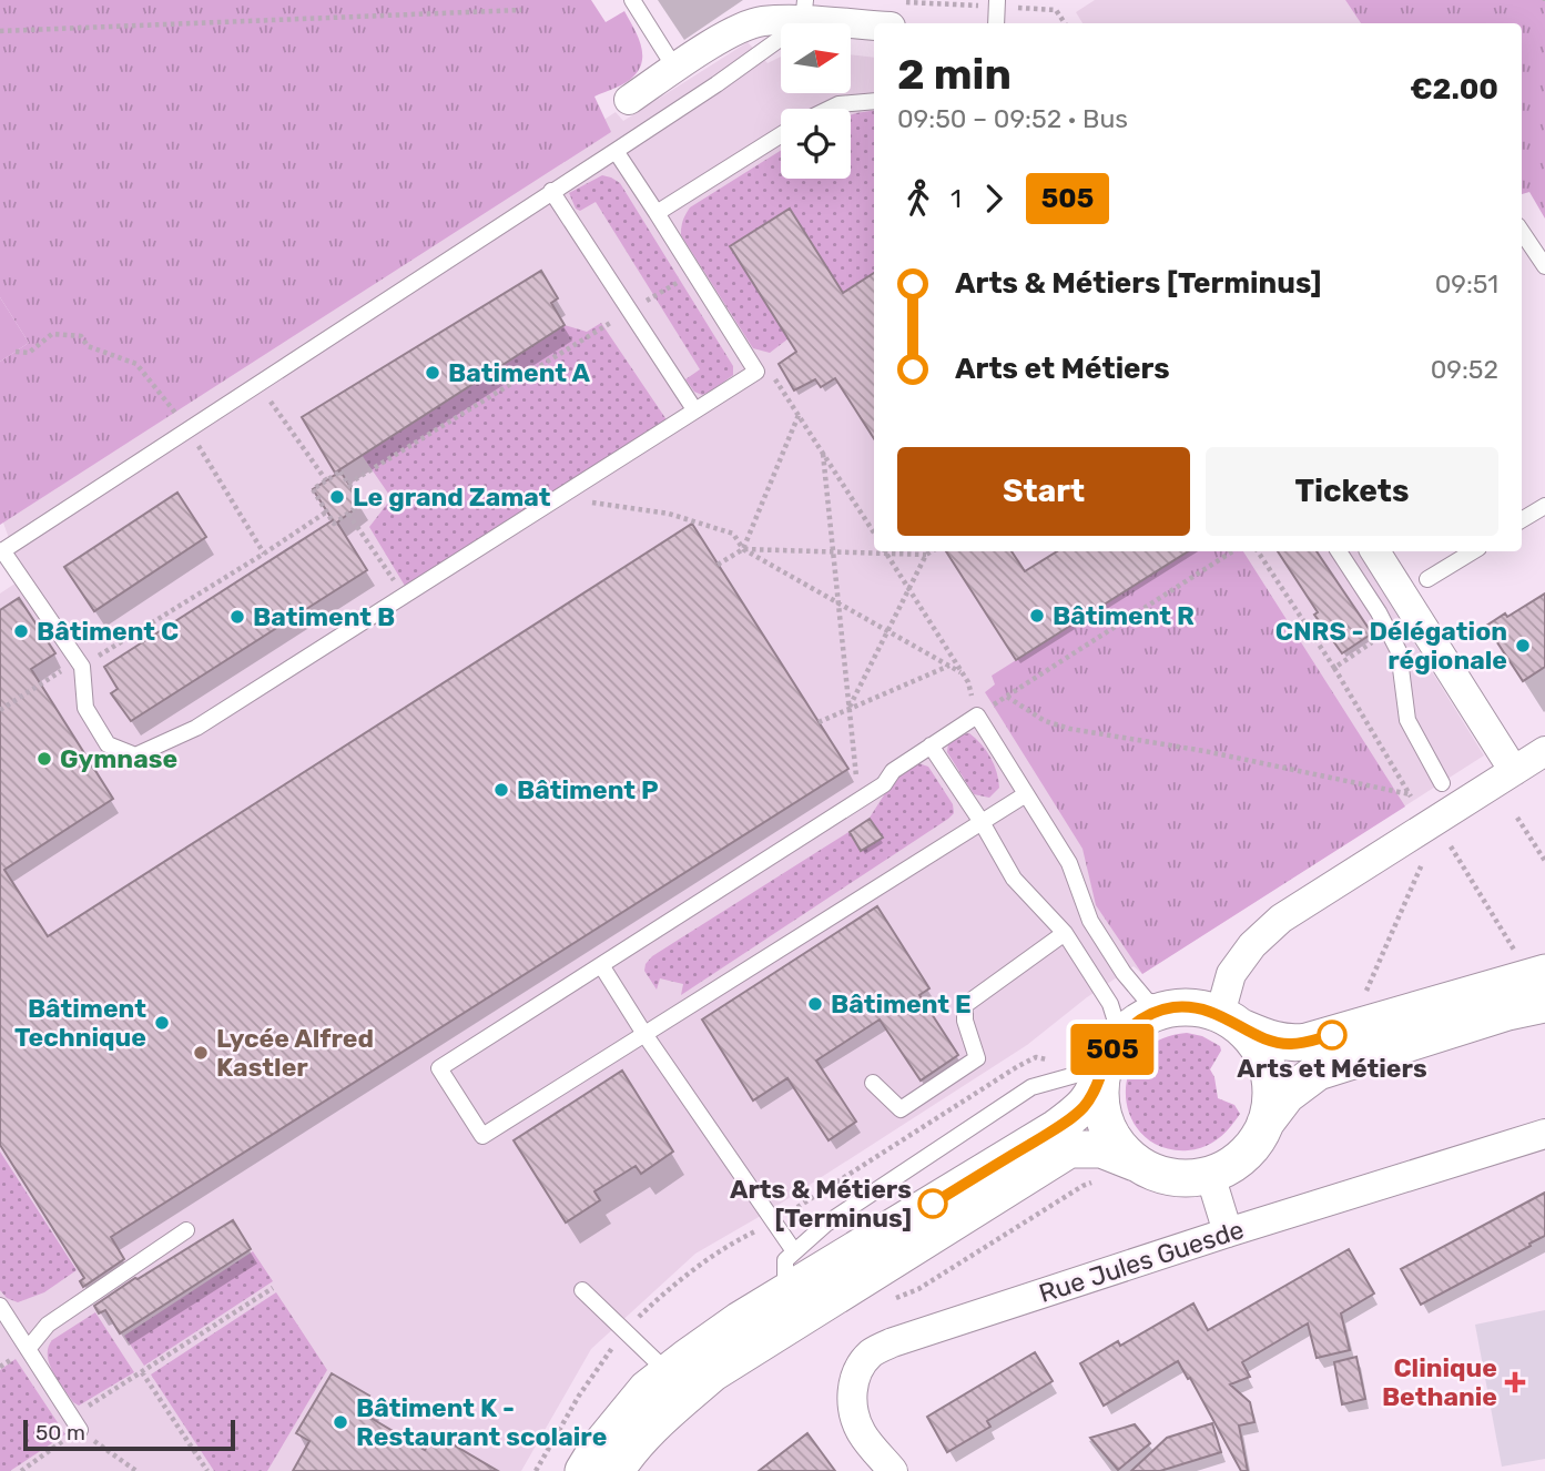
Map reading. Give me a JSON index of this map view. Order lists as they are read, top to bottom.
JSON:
{
  "streets": {
    "street": ["Rue Jules Guesde"]
  },
  "places": {
    "other": [
      "Batiment A",
      "Le grand Zamat",
      "Bâtiment R",
      "Batiment B",
      "Bâtiment C",
      "CNRS - Délégation régionale",
      "Gymnase",
      "Bâtiment P",
      "Bâtiment E",
      "Bâtiment Technique",
      "Arts et Métiers",
      "Lycée Alfred Kastler",
      "Arts & Métiers [Terminus]",
      "Bâtiment K - Restaurant scolaire"
    ],
    "health": ["Clinique Bethanie"]
  },
  "lines": ["bus line 505"],
  "scale_bar": "50 m",
  "north": "right",
  "page": {
    "on_map": "505",
    "heading": ["2 min", "09:50 – 09:52 · Bus", "€2.00"],
    "legs": ["1", "505"],
    "list": [
      {
        "name": "Arts & Métiers [Terminus]",
        "value": "09:51"
      },
      {
        "name": "Arts et Métiers",
        "value": "09:52"
      }
    ],
    "buttons": ["Start", "Tickets"],
    "scale": "50 m"
  }
}
